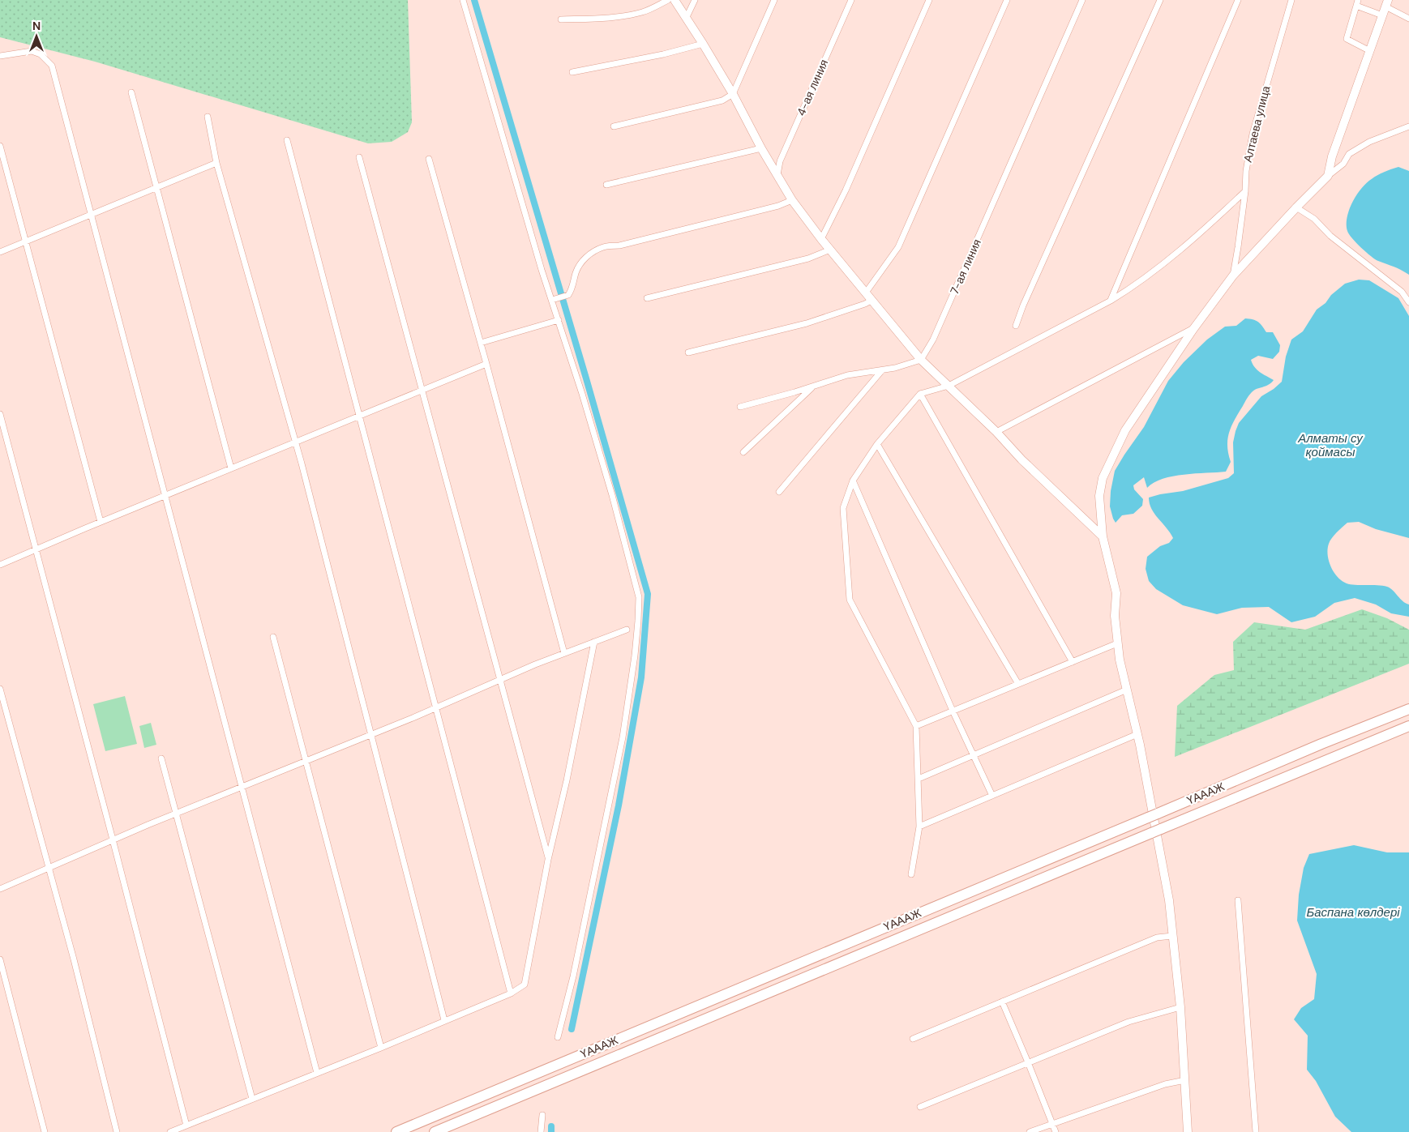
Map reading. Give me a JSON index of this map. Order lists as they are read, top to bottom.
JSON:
{
  "streets": {
    "highway": ["ҮАААЖ"],
    "street": ["4-ая линия", "Алтаева улица", "7-ая линия"]
  },
  "water": ["Алматы су қоймасы", "Баспана көлдері"],
  "north": "top"
}
